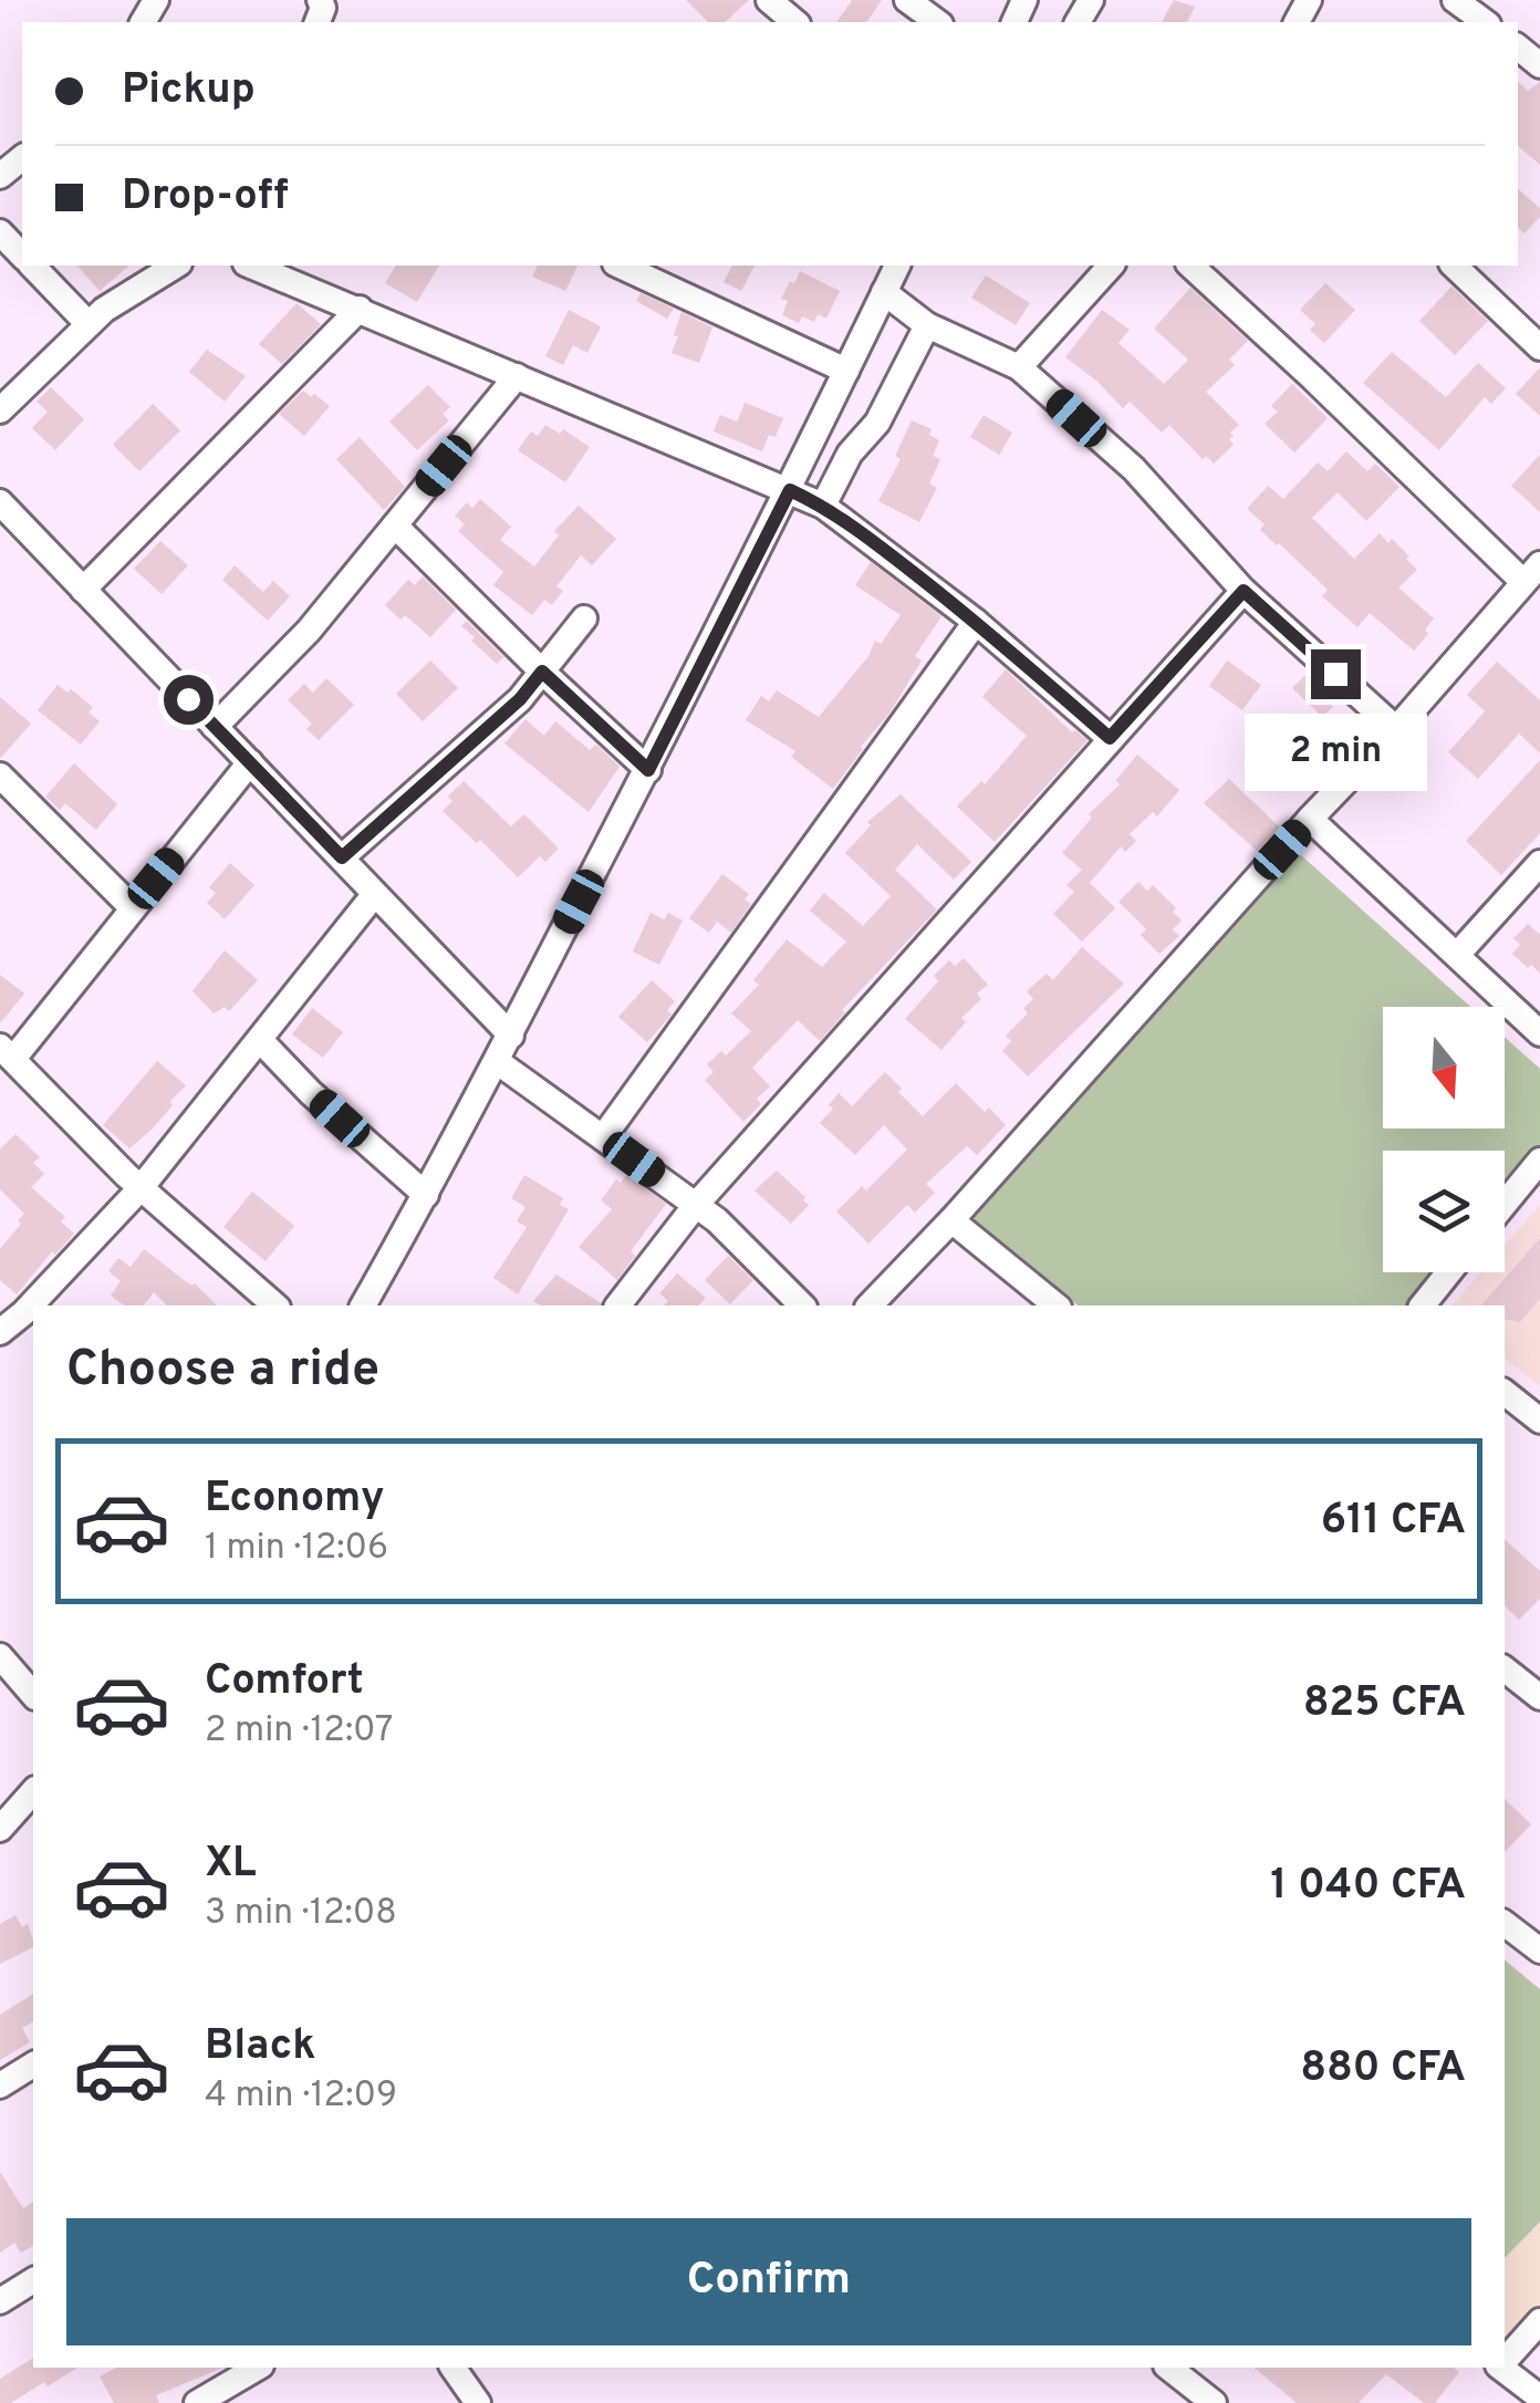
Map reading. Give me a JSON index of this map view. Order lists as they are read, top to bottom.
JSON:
{
  "north": "bottom",
  "page": {
    "banner": ["Pickup", "Drop-off"],
    "bubble": "2 min",
    "heading": "Choose a ride",
    "list": [
      {
        "name": "Economy",
        "note": "1 min · 12:06",
        "value": "611 CFA"
      },
      {
        "name": "Comfort",
        "note": "2 min · 12:07",
        "value": "825 CFA"
      },
      {
        "name": "XL",
        "note": "3 min · 12:08",
        "value": "1 040 CFA"
      },
      {
        "name": "Black",
        "note": "4 min · 12:09",
        "value": "880 CFA"
      }
    ],
    "buttons": "Confirm"
  }
}
